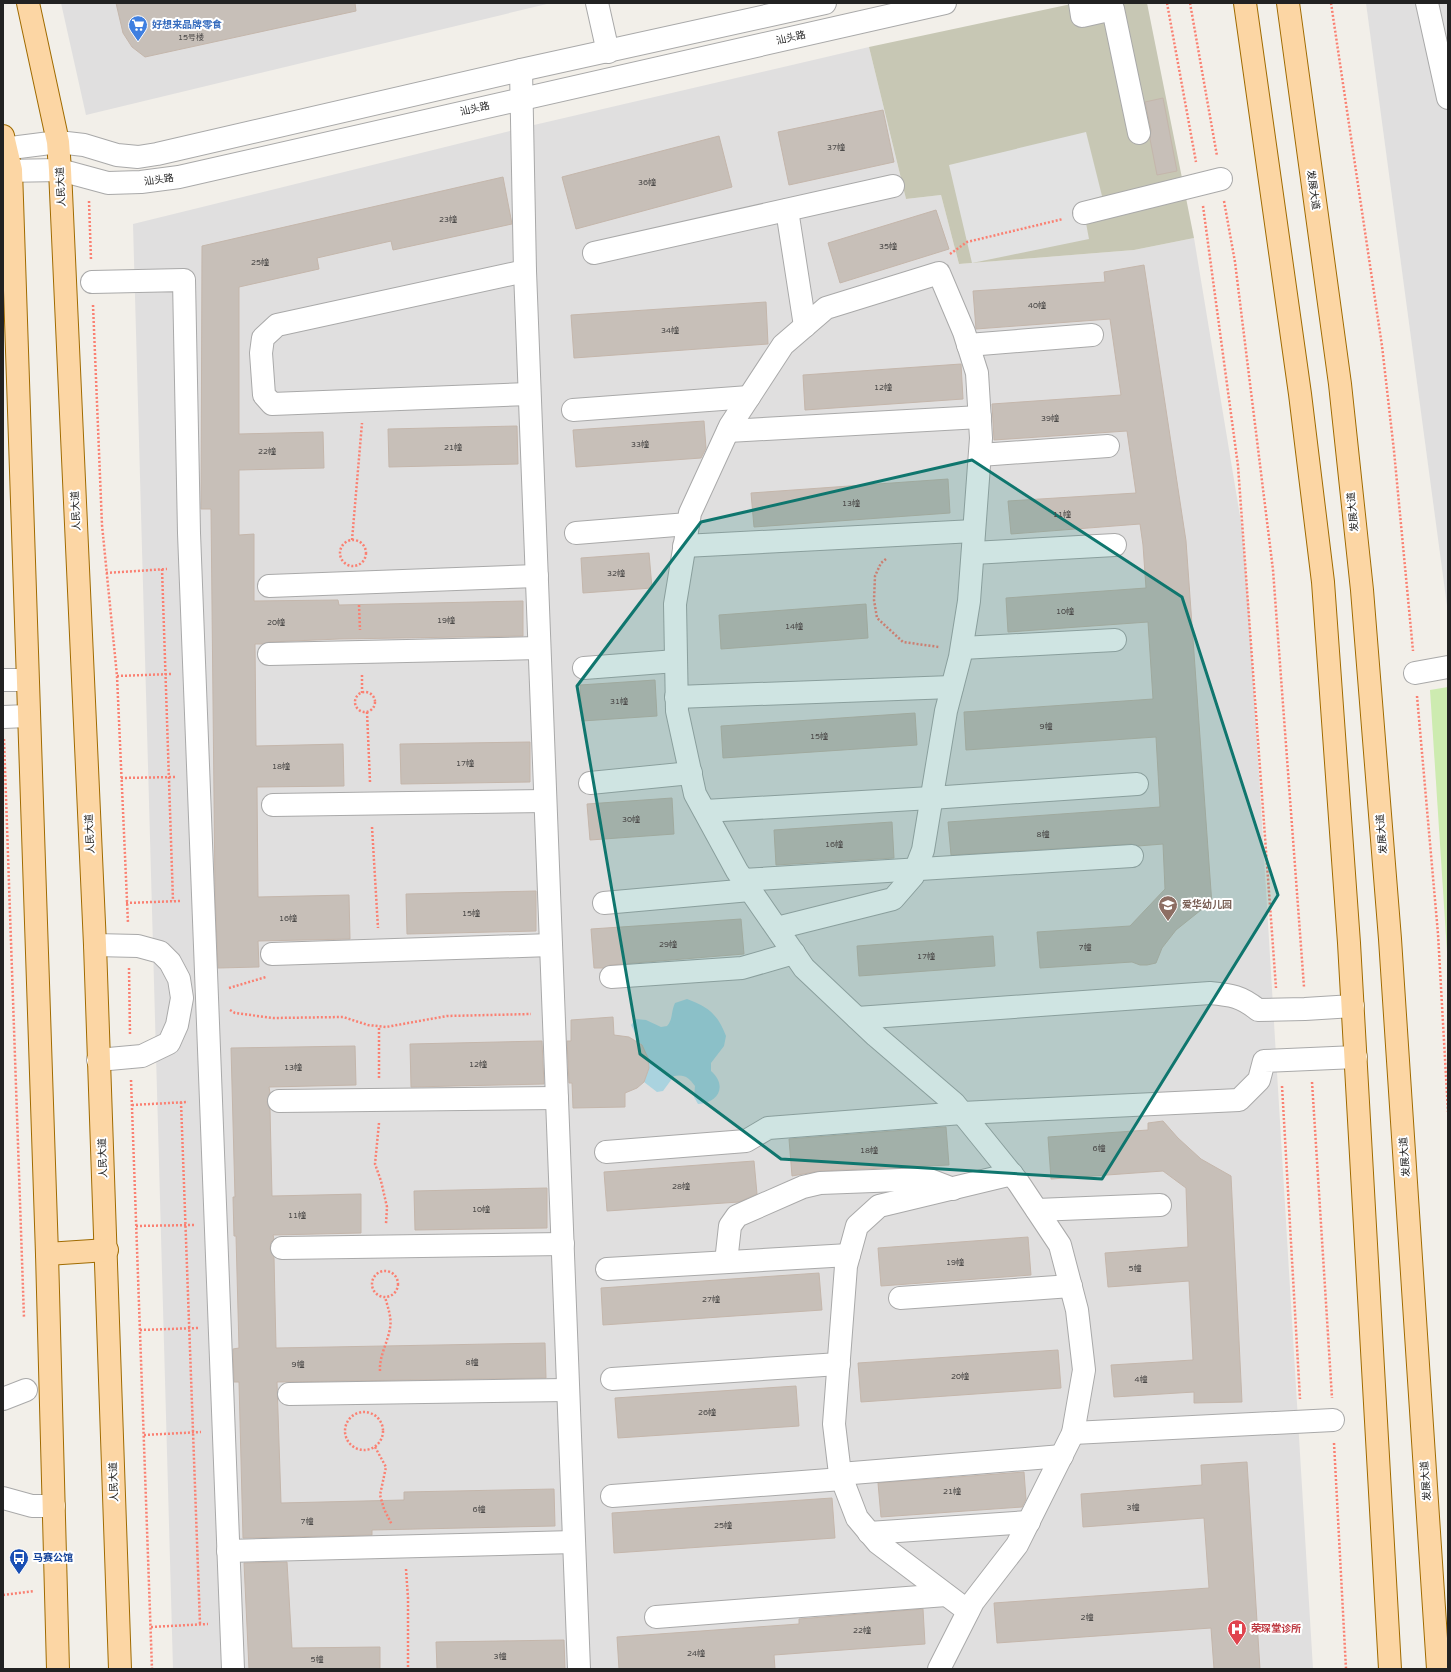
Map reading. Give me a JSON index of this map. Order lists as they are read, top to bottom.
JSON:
{
  "streets": {
    "main road": ["人民大道", "发展大道"],
    "street": ["汕头路"]
  },
  "crossings": [
    ["汕头路", "人民大道"]
  ],
  "places": {
    "supermarket": ["好想来品牌零食"],
    "school or university": ["爱华幼儿园"],
    "bus stop": ["马赛公馆"],
    "hospital": ["荣琛堂诊所"]
  },
  "house_numbers": [
    "15号楼",
    "37幢",
    "36幢",
    "23幢",
    "35幢",
    "25幢",
    "40幢",
    "34幢",
    "12幢",
    "39幢",
    "33幢",
    "21幢",
    "22幢",
    "13幢",
    "11幢",
    "32幢",
    "10幢",
    "19幢",
    "20幢",
    "14幢",
    "31幢",
    "9幢",
    "15幢",
    "17幢",
    "18幢",
    "30幢",
    "8幢",
    "16幢",
    "15幢",
    "16幢",
    "29幢",
    "7幢",
    "17幢",
    "12幢",
    "13幢",
    "6幢",
    "18幢",
    "28幢",
    "10幢",
    "11幢",
    "19幢",
    "5幢",
    "27幢",
    "8幢",
    "9幢",
    "20幢",
    "4幢",
    "26幢",
    "21幢",
    "3幢",
    "6幢",
    "7幢",
    "25幢",
    "2幢",
    "22幢",
    "24幢",
    "3幢",
    "5幢"
  ]
}
